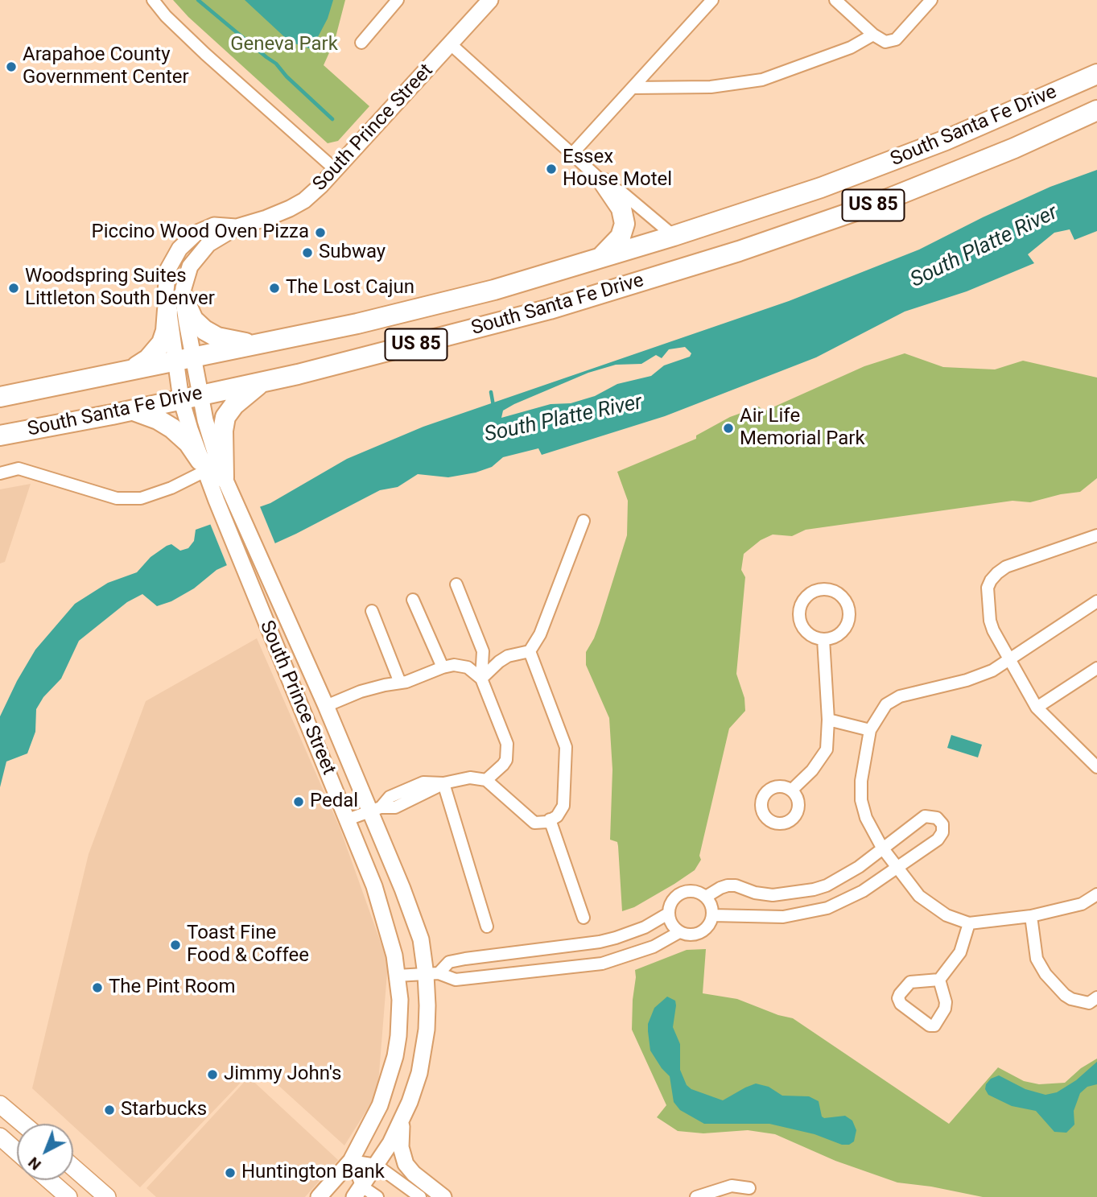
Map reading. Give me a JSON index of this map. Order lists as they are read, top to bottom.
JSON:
{
  "streets": {
    "highway": ["South Santa Fe Drive", "US 85"],
    "street": ["South Prince Street"]
  },
  "crossings": [
    ["South Santa Fe Drive", "South Prince Street"]
  ],
  "water": ["South Platte River"],
  "parks": ["Geneva Park"],
  "places": [
    "Arapahoe County Government Center",
    "Essex House Motel",
    "Piccino Wood Oven Pizza",
    "Subway",
    "Woodspring Suites Littleton South Denver",
    "The Lost Cajun",
    "Air Life Memorial Park",
    "Pedal",
    "Toast Fine Food & Coffee",
    "The Pint Room",
    "Jimmy John's",
    "Starbucks",
    "Huntington Bank"
  ],
  "north": "bottom left"
}
